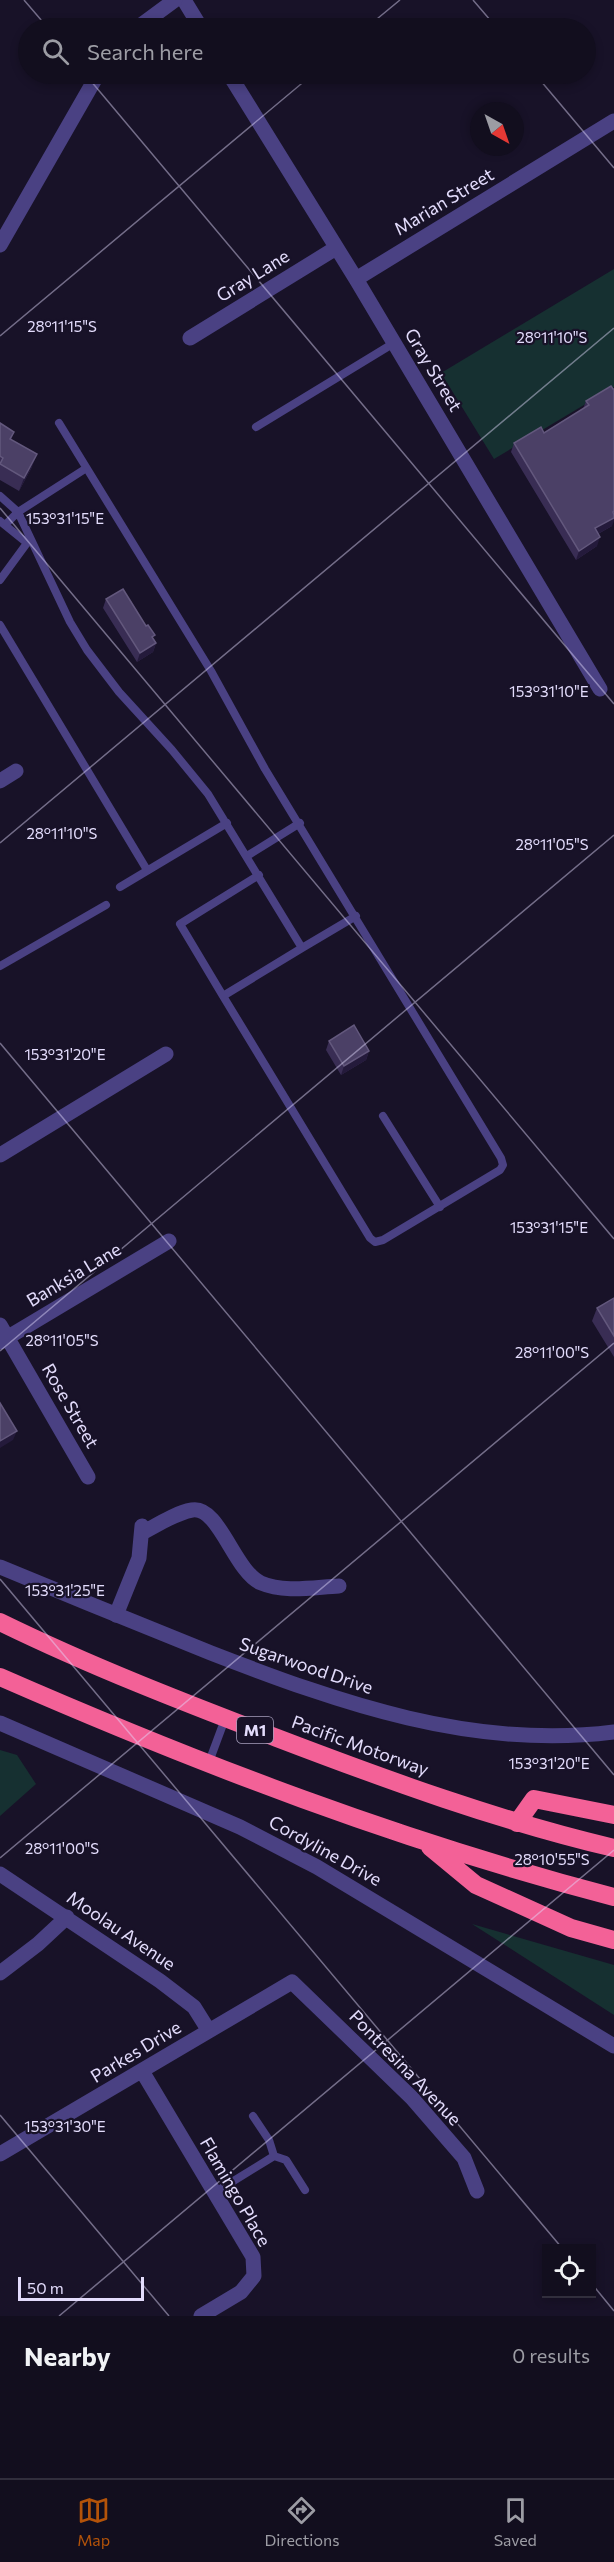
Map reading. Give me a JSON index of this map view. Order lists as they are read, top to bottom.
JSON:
{
  "streets": {
    "highway": ["M1", "Pacific Motorway"],
    "street": [
      "Marian Street",
      "Gray Lane",
      "Gray Street",
      "Banksia Lane",
      "Rose Street",
      "Sugarwood Drive",
      "Cordyline Drive",
      "Moolau Avenue",
      "Parkes Drive",
      "Pontresina Avenue",
      "Flamingo Place"
    ]
  },
  "crossings": [
    ["Marian Street", "Gray Street"],
    ["Gray Lane", "Gray Street"],
    ["Banksia Lane", "Rose Street"],
    ["Moolau Avenue", "Parkes Drive"],
    ["Parkes Drive", "Pontresina Avenue"],
    ["Parkes Drive", "Flamingo Place"]
  ],
  "scale_bar": "50 m",
  "north": "bottom right",
  "page": {
    "search": "Search here",
    "scale": "50 m",
    "heading": ["Nearby", "0 results"],
    "nav": ["Map", "Directions", "Saved"]
  },
  "coordinates": [
    "28°11'15\"S",
    "28°11'10\"S",
    "153°31'15\"E",
    "153°31'10\"E",
    "28°11'05\"S",
    "153°31'20\"E",
    "28°11'00\"S",
    "153°31'25\"E",
    "28°10'55\"S",
    "153°31'30\"E"
  ]
}
